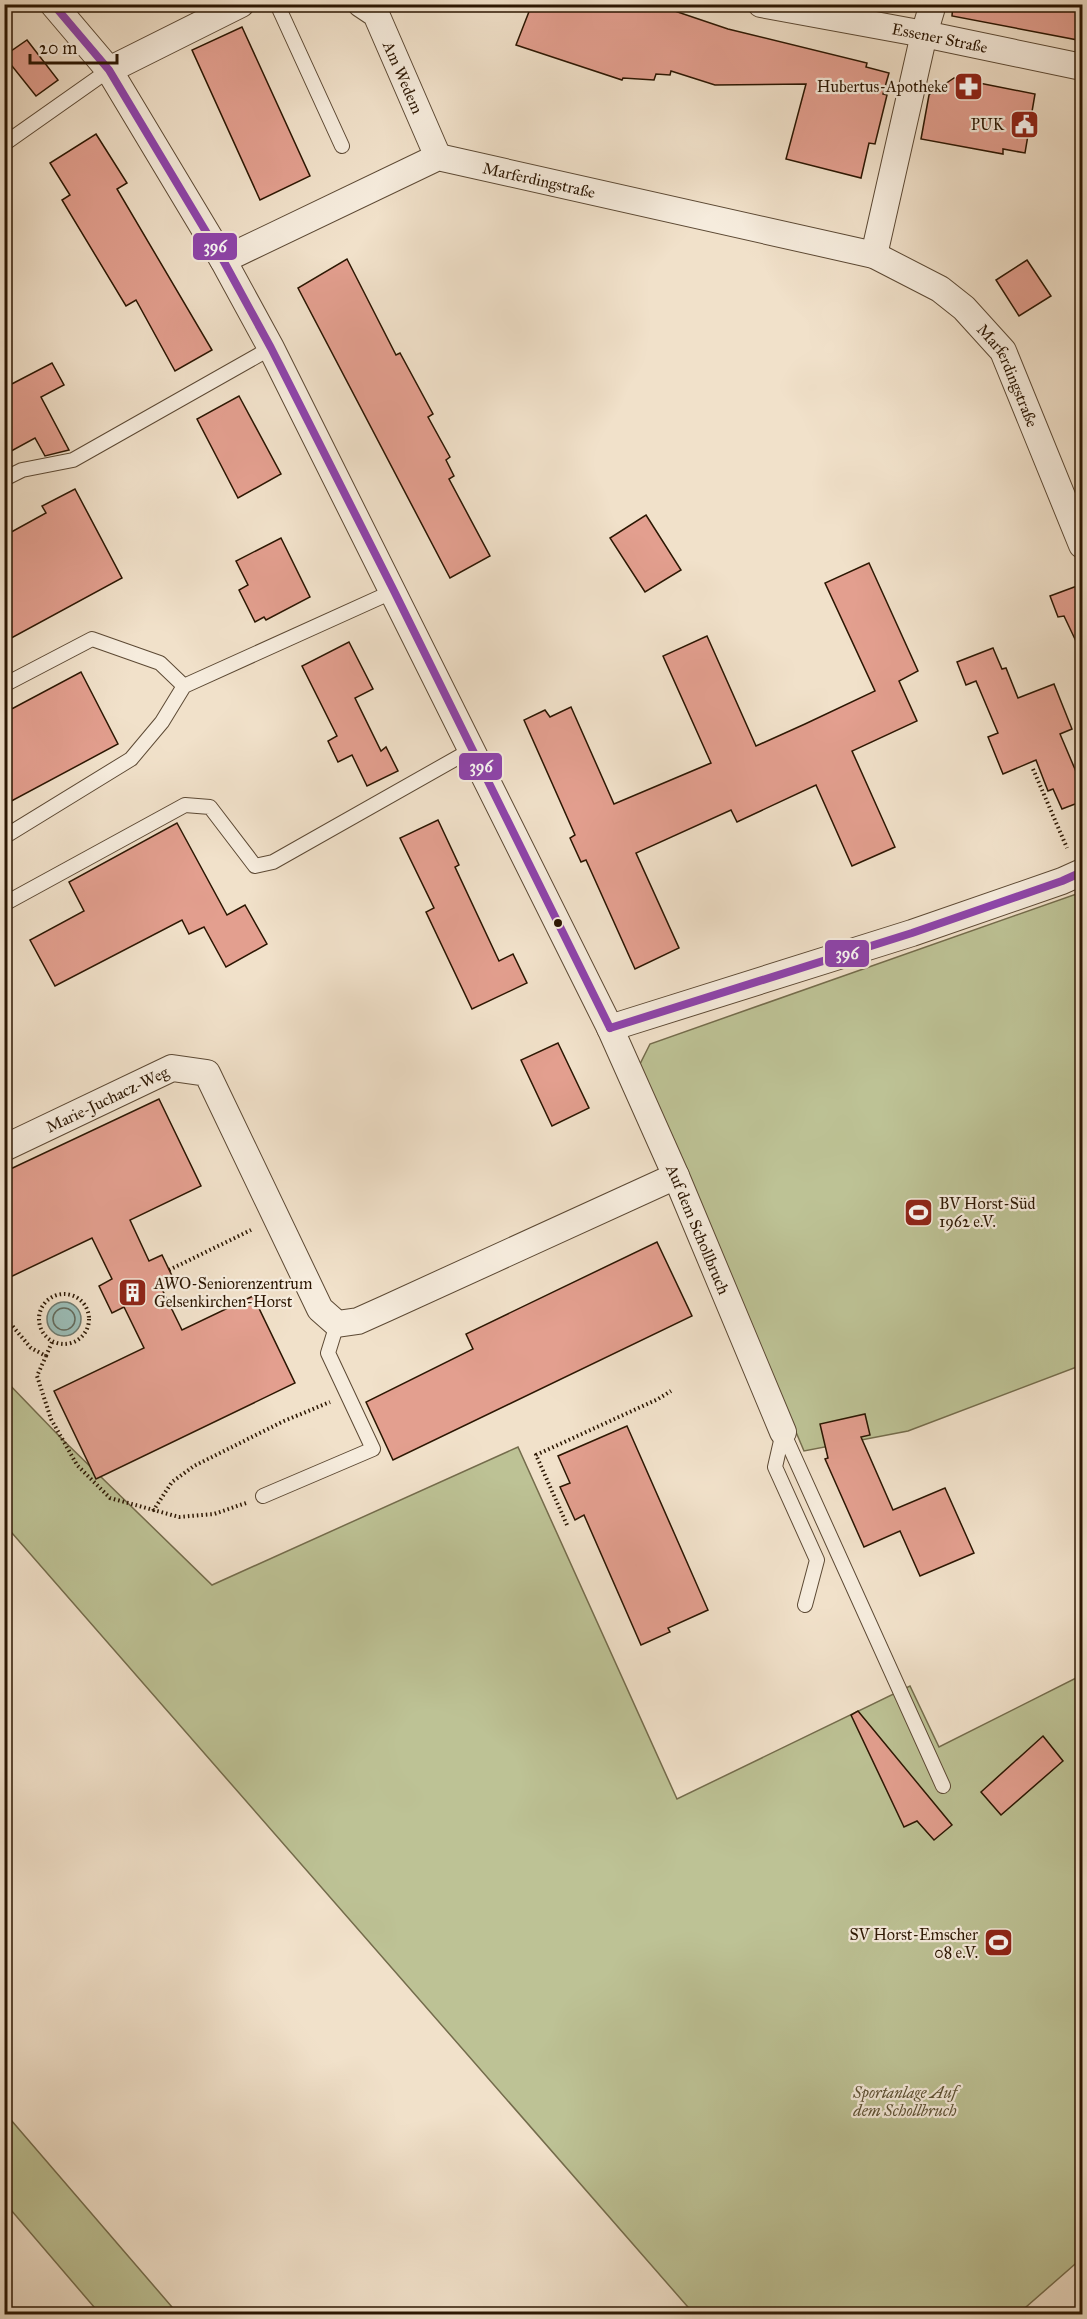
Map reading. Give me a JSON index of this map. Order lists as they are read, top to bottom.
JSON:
{
  "streets": {
    "street": [
      "Essener Straße",
      "Am Wedem",
      "Marferdingstraße",
      "Marie-Juchacz-Weg",
      "Auf dem Schollbruch"
    ]
  },
  "crossings": [
    ["Am Wedem", "Marferdingstraße"]
  ],
  "parks": ["Sportanlage Auf dem Schollbruch"],
  "places": {
    "pharmacy": ["Hubertus-Apotheke"],
    "public building": ["PUK"],
    "sports": ["BV Horst-Süd 1962 e.V.", "SV Horst-Emscher 08 e.V."],
    "building": ["AWO-Seniorenzentrum Gelsenkirchen-Horst"]
  },
  "lines": ["transit line 396"],
  "scale_bar": "20 m"
}
